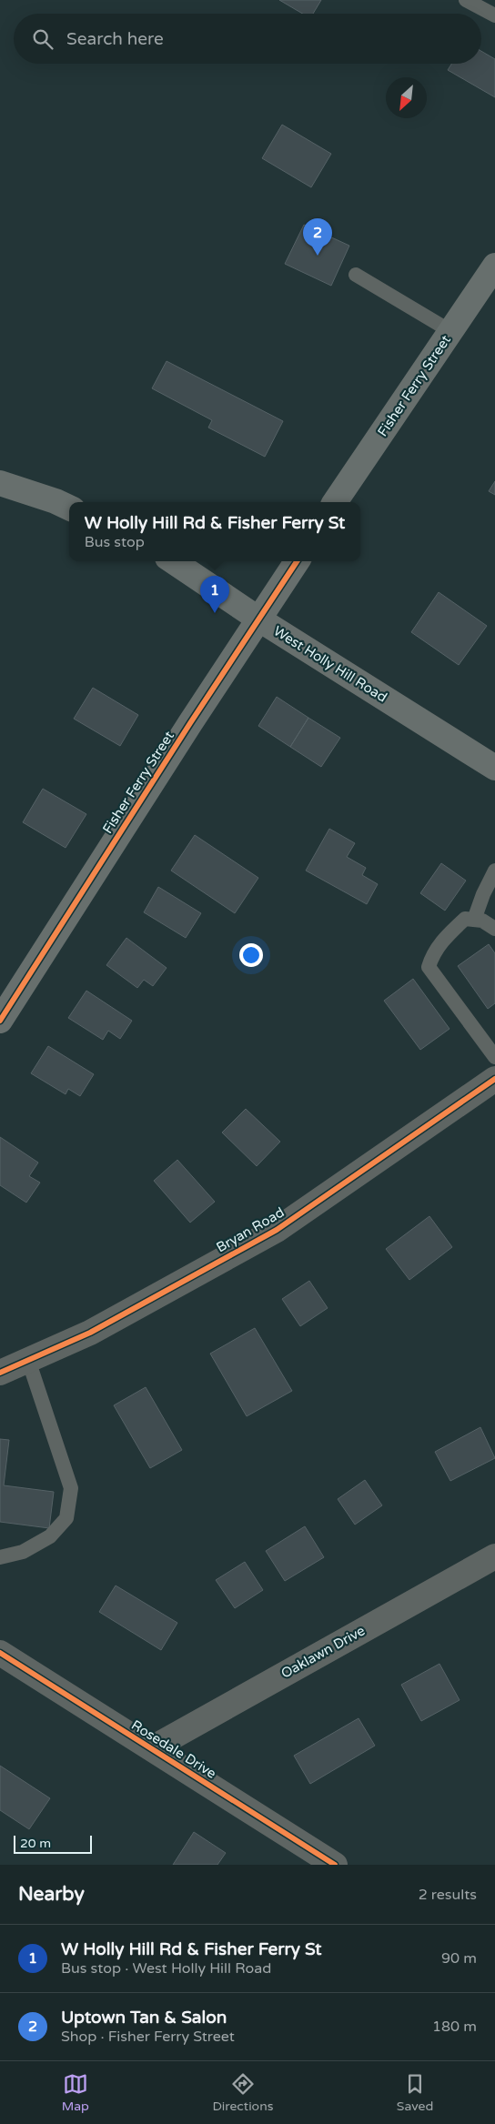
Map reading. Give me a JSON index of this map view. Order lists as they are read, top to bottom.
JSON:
{
  "streets": {
    "street": [
      "Fisher Ferry Street",
      "West Holly Hill Road",
      "Bryan Road",
      "Oaklawn Drive",
      "Rosedale Drive"
    ]
  },
  "crossings": [
    ["Fisher Ferry Street", "West Holly Hill Road"],
    ["Oaklawn Drive", "Rosedale Drive"]
  ],
  "scale_bar": "20 m",
  "north": "bottom left",
  "page": {
    "search": "Search here",
    "pins": ["2", "1"],
    "popup": ["W Holly Hill Rd & Fisher Ferry St", "Bus stop"],
    "scale": "20 m",
    "heading": ["Nearby", "2 results"],
    "list": [
      {
        "mark": "1",
        "name": "W Holly Hill Rd & Fisher Ferry St",
        "note": "Bus stop · West Holly Hill Road",
        "value": "90 m"
      },
      {
        "mark": "2",
        "name": "Uptown Tan & Salon",
        "note": "Shop · Fisher Ferry Street",
        "value": "180 m"
      }
    ],
    "nav": ["Map", "Directions", "Saved"]
  }
}
